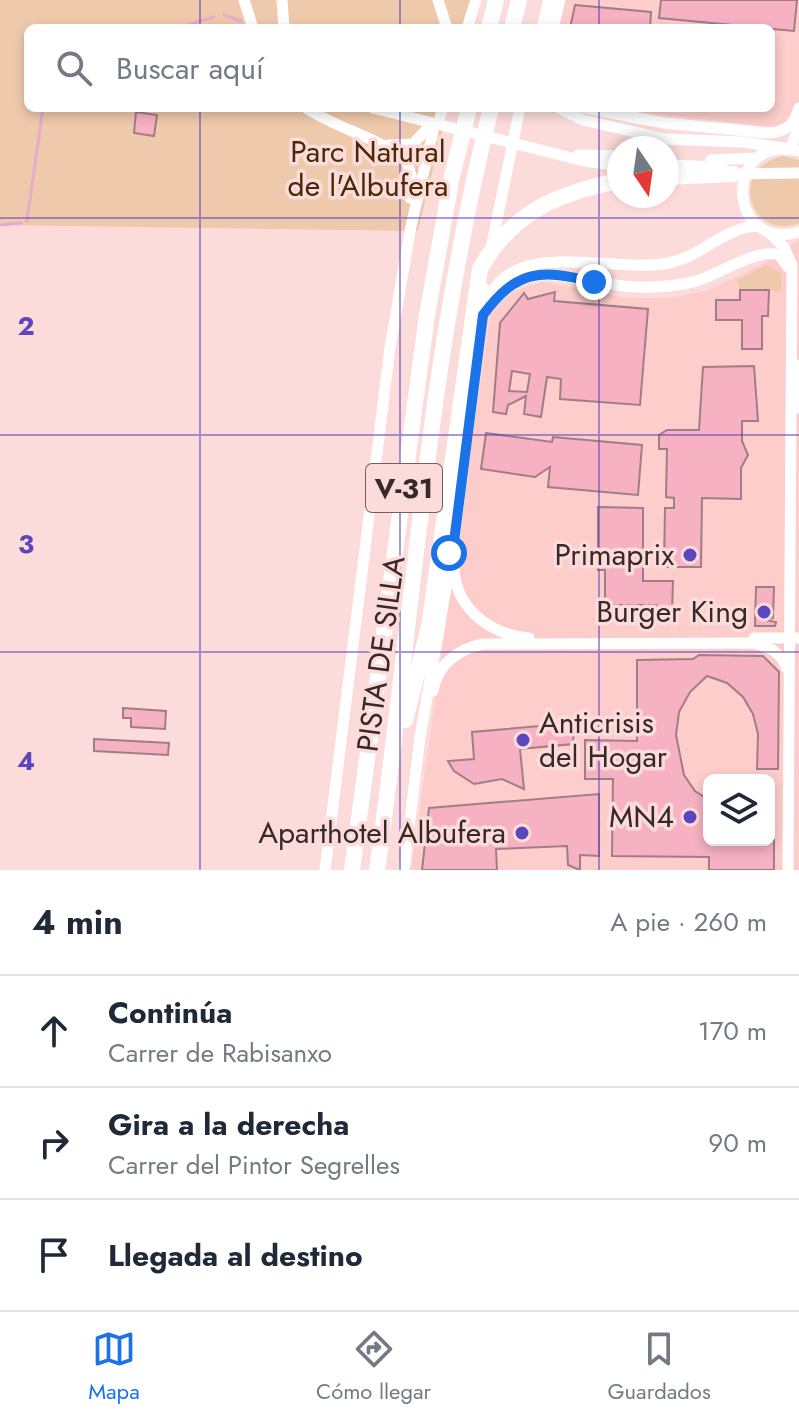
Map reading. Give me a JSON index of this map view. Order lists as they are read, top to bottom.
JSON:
{
  "streets": {
    "highway": ["V-31", "PISTA DE SILLA"]
  },
  "parks": ["Parc Natural de l'Albufera"],
  "places": [
    "Primaprix",
    "Burger King",
    "Anticrisis del Hogar",
    "MN4",
    "Aparthotel Albufera"
  ],
  "north": "bottom",
  "page": {
    "search": "Buscar aquí",
    "heading": ["4 min", "A pie · 260 m"],
    "list": [
      ["Continúa", "Carrer de Rabisanxo", "170 m"],
      ["Gira a la derecha", "Carrer del Pintor Segrelles", "90 m"],
      "Llegada al destino"
    ],
    "nav": ["Mapa", "Cómo llegar", "Guardados"]
  },
  "grid": {
    "rows": ["2", "3", "4"]
  }
}
